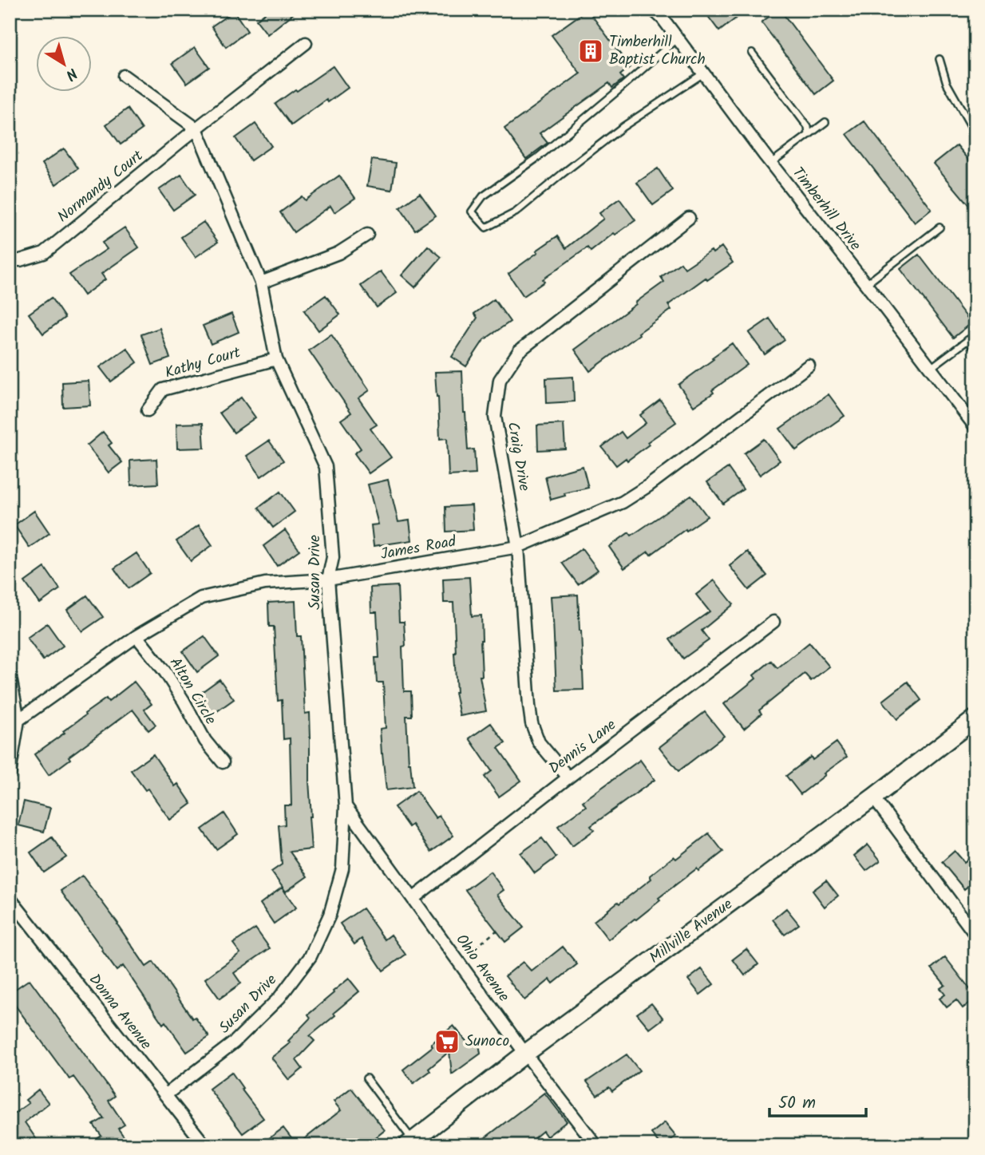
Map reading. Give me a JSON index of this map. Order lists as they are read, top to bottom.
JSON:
{
  "streets": {
    "main road": ["Millville Avenue"],
    "street": [
      "Normandy Court",
      "Timberhill Drive",
      "Kathy Court",
      "Craig Drive",
      "James Road",
      "Susan Drive",
      "Alton Circle",
      "Dennis Lane",
      "Ohio Avenue",
      "Donna Avenue"
    ]
  },
  "crossings": [
    ["Normandy Court", "Susan Drive"],
    ["Kathy Court", "Susan Drive"],
    ["Craig Drive", "James Road"],
    ["Craig Drive", "Dennis Lane"],
    ["James Road", "Susan Drive"],
    ["James Road", "Alton Circle"],
    ["Susan Drive", "Ohio Avenue"],
    ["Susan Drive", "Donna Avenue"],
    ["Dennis Lane", "Ohio Avenue"],
    ["Millville Avenue", "Ohio Avenue"]
  ],
  "places": {
    "building": ["Timberhill Baptist Church"],
    "supermarket": ["Sunoco"]
  },
  "scale_bar": "50 m",
  "north": "bottom right"
}
